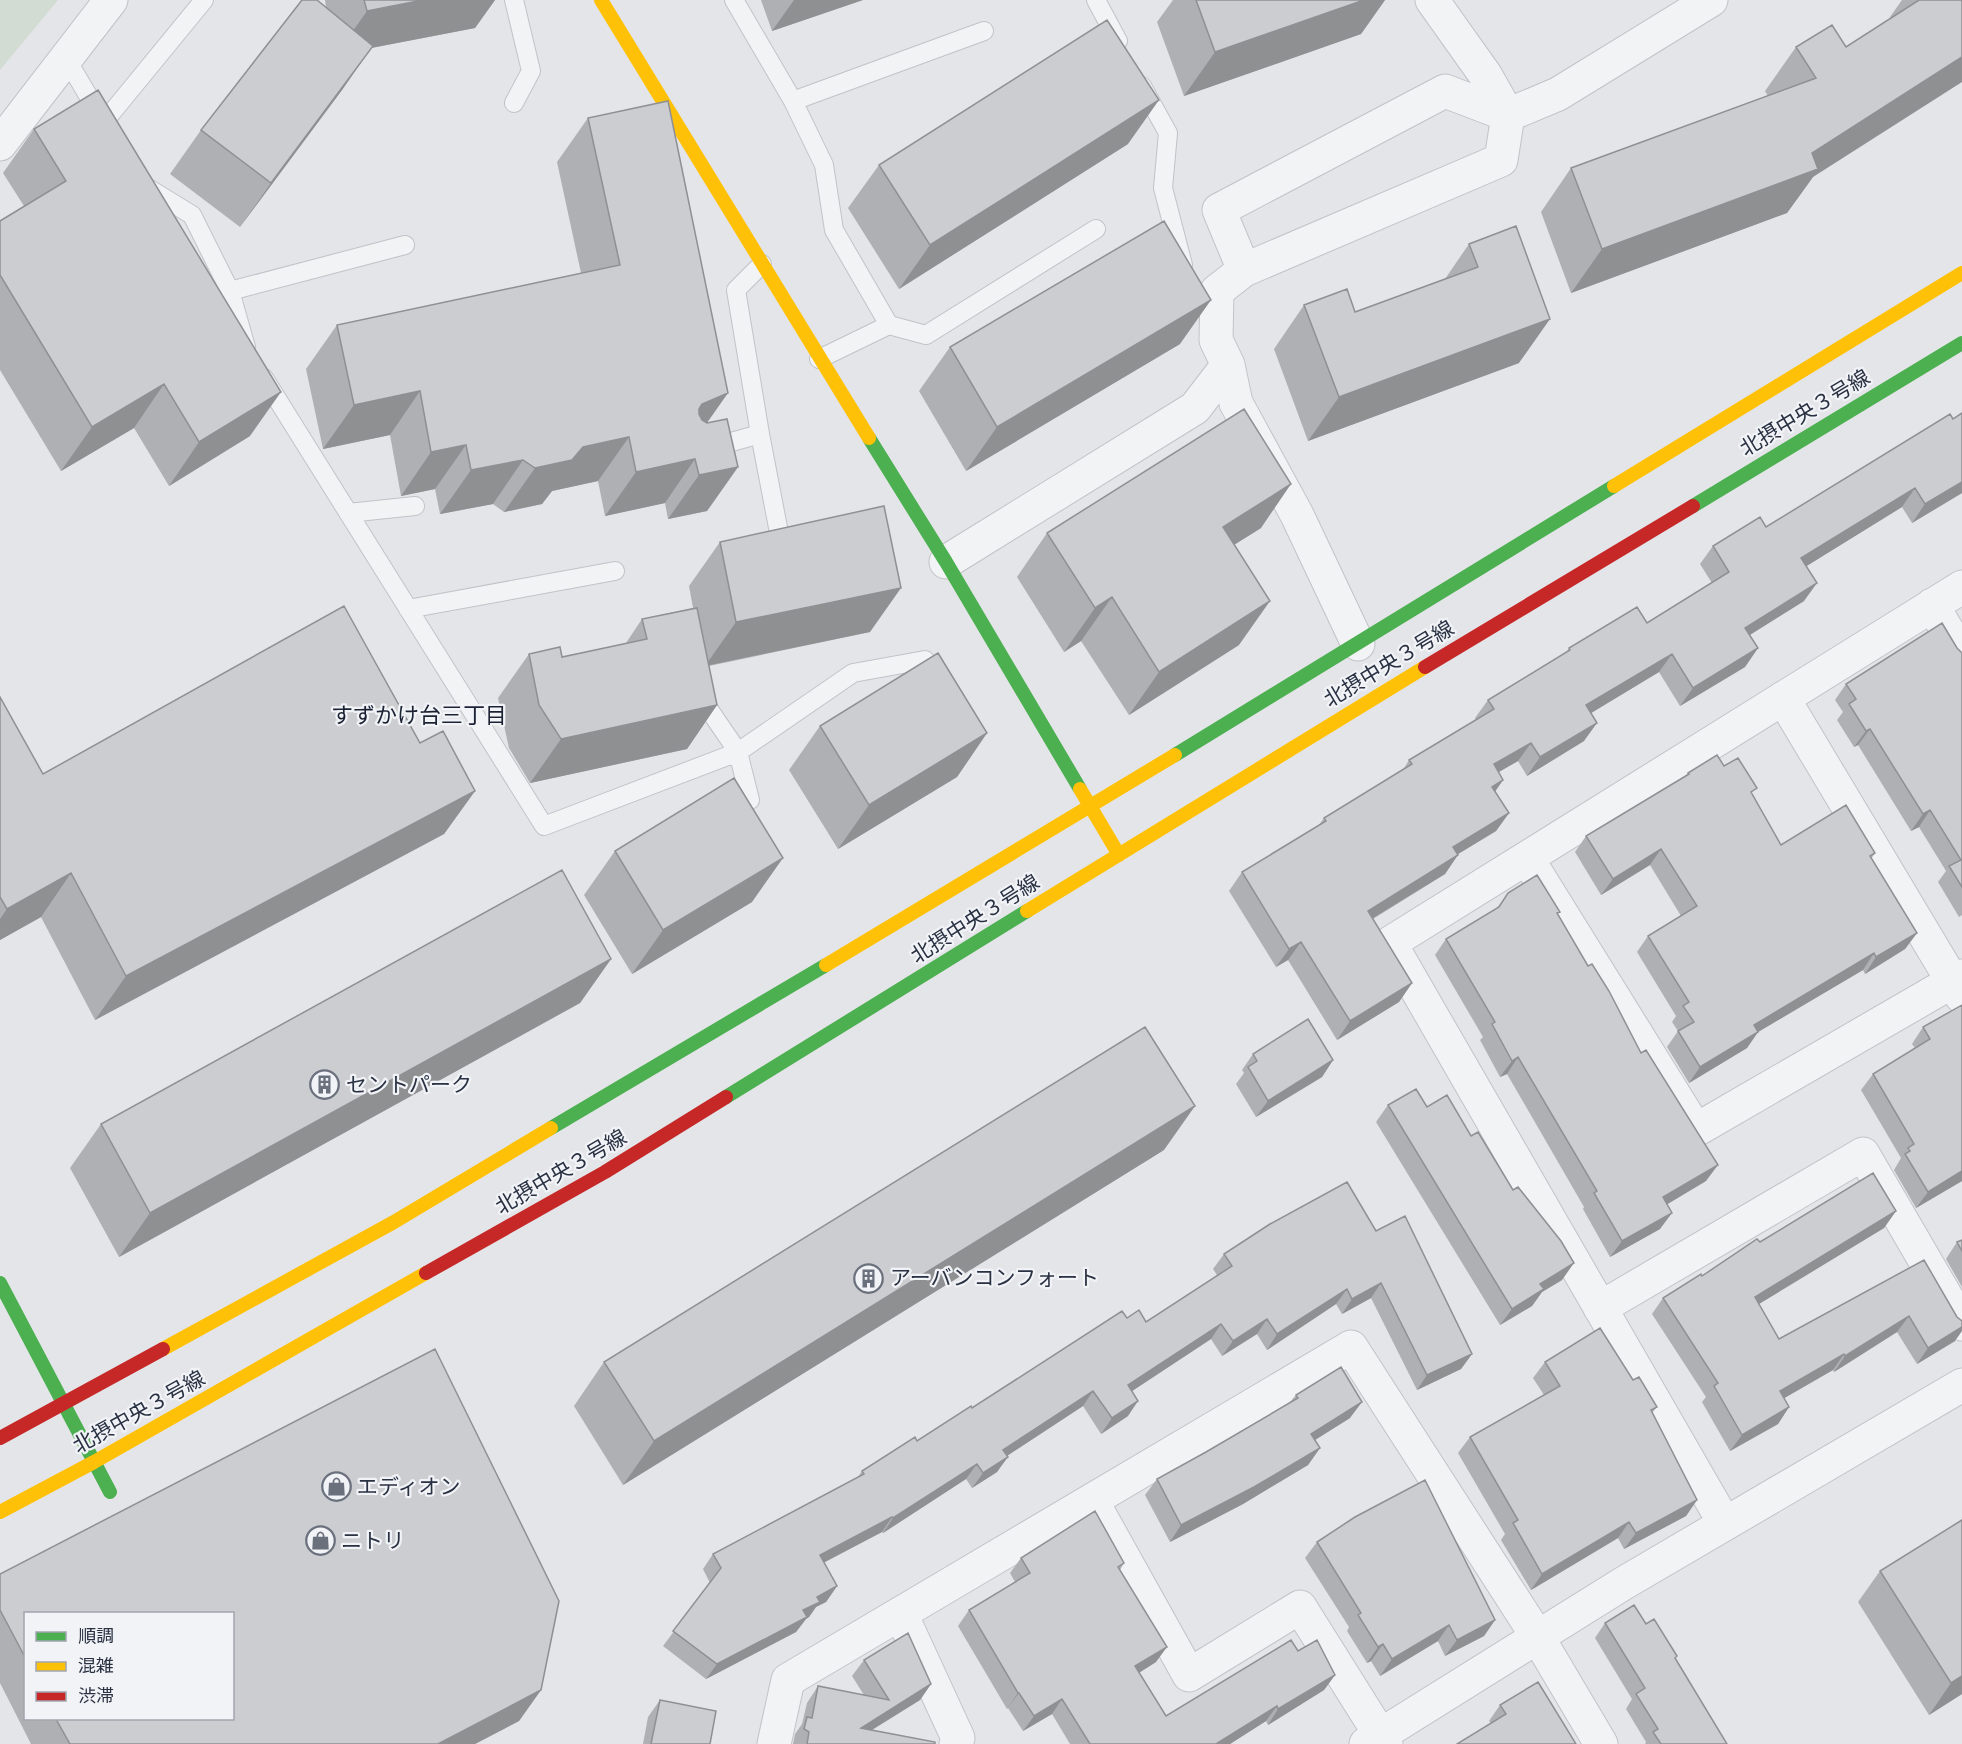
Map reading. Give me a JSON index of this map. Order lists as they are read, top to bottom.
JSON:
{
  "streets": {
    "street": ["北摂中央３号線"]
  },
  "districts": ["すずかけ台三丁目"],
  "places": {
    "building": ["セントパーク", "アーバンコンフォート"],
    "shop": ["エディオン", "ニトリ"]
  },
  "legend": ["順調", "混雑", "渋滞"]
}
